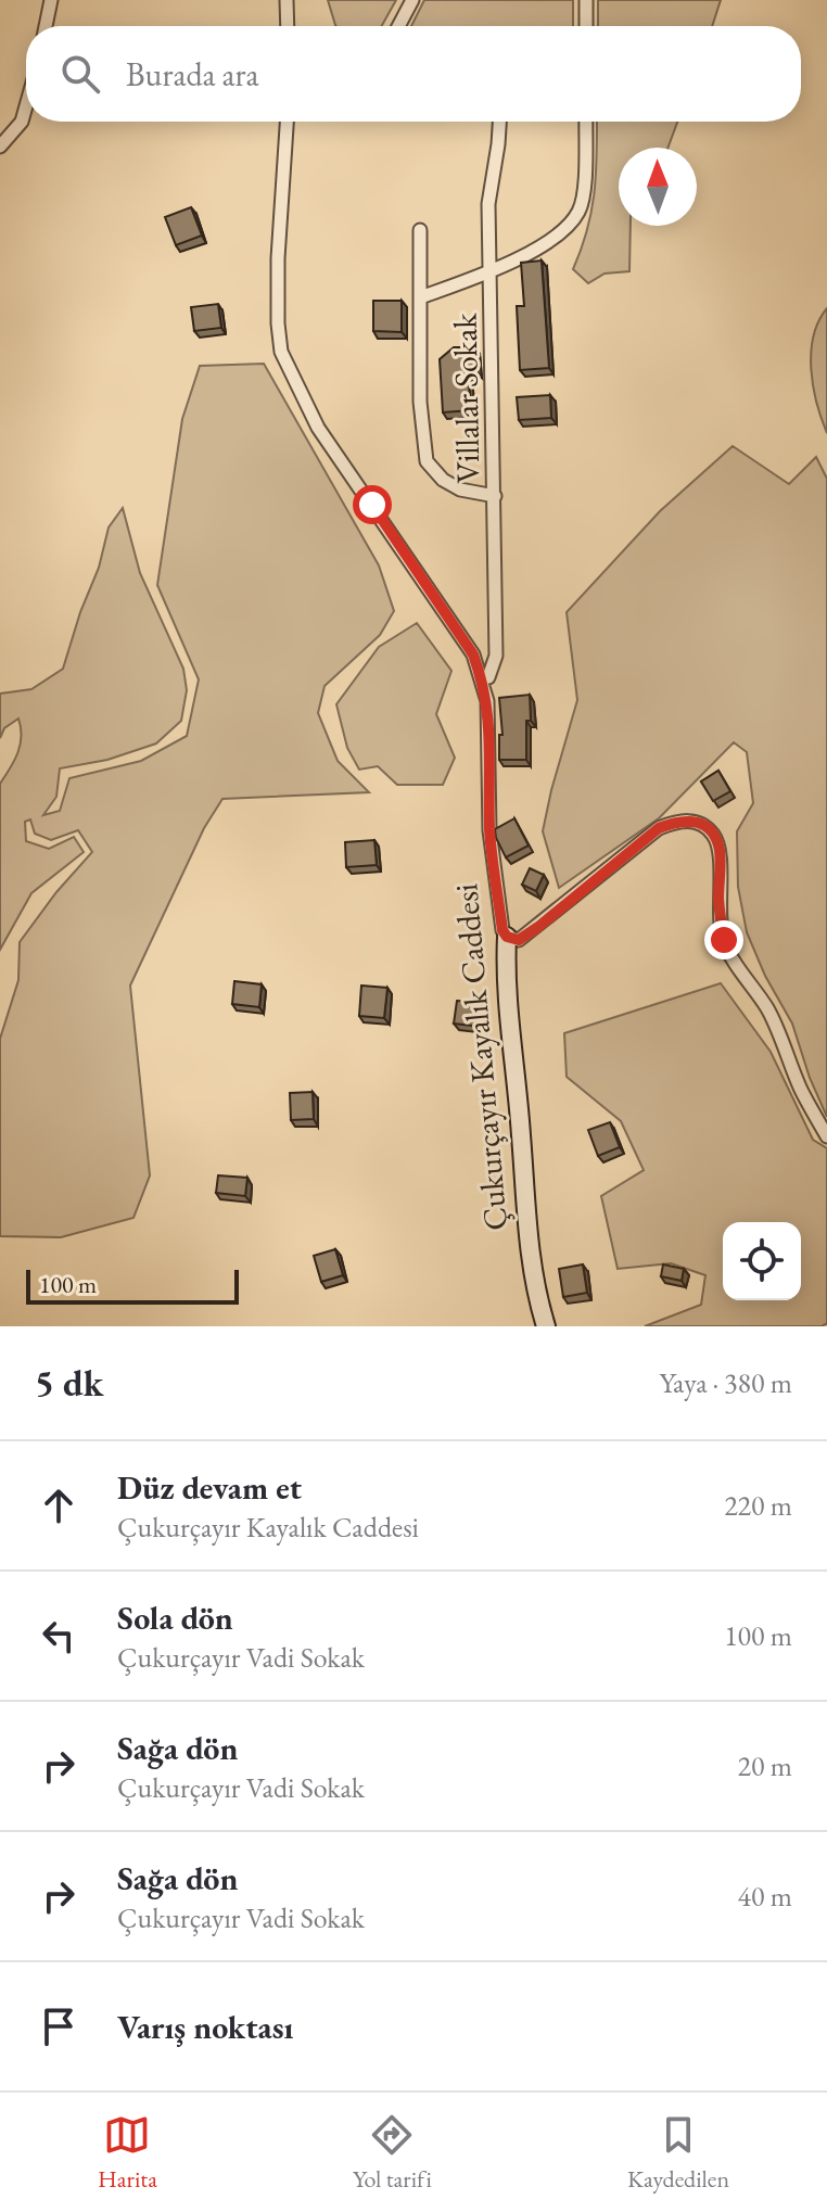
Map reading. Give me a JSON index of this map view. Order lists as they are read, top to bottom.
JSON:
{
  "streets": {
    "street": ["Villalar Sokak", "Çukurçayır Kayalık Caddesi"]
  },
  "crossings": [
    ["Villalar Sokak", "Çukurçayır Kayalık Caddesi"]
  ],
  "scale_bar": "100 m",
  "north": "top",
  "page": {
    "search": "Burada ara",
    "scale": "100 m",
    "heading": ["5 dk", "Yaya · 380 m"],
    "list": [
      ["Düz devam et", "Çukurçayır Kayalık Caddesi", "220 m"],
      ["Sola dön", "Çukurçayır Vadi Sokak", "100 m"],
      ["Sağa dön", "Çukurçayır Vadi Sokak", "20 m"],
      ["Sağa dön", "Çukurçayır Vadi Sokak", "40 m"],
      "Varış noktası"
    ],
    "nav": ["Harita", "Yol tarifi", "Kaydedilen"]
  }
}
